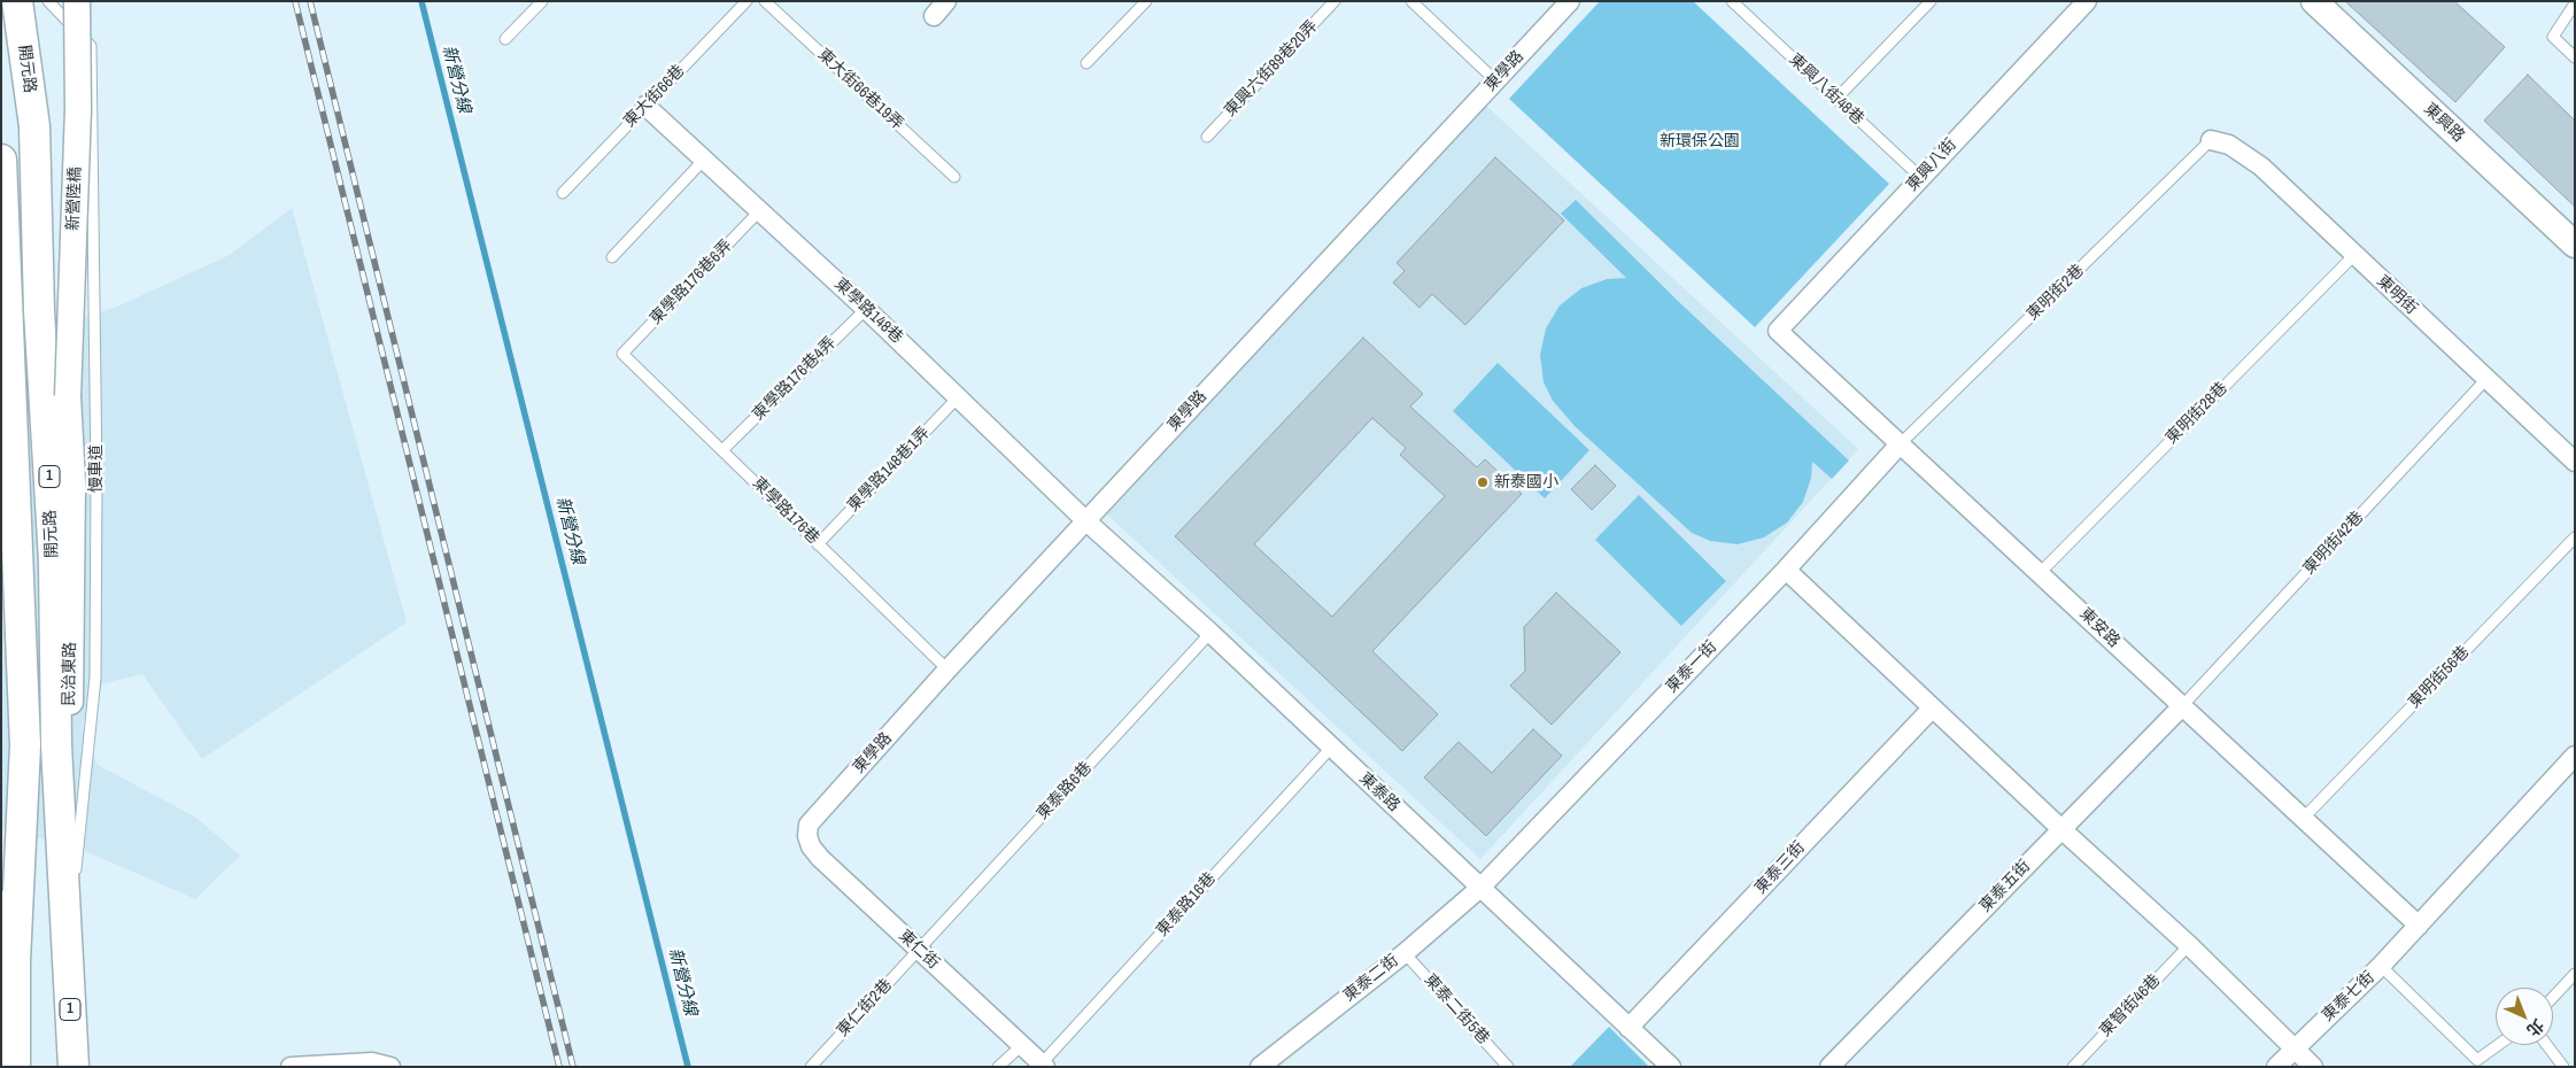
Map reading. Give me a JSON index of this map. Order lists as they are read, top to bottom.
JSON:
{
  "streets": {
    "main road": ["開元路", "1"],
    "street": [
      "東學路",
      "東興路",
      "東興八街",
      "新營陸橋",
      "東明街",
      "東學路148巷",
      "東安路",
      "東泰一街",
      "民治東路",
      "東泰路",
      "東泰三街",
      "東泰五街",
      "東仁街",
      "東泰二街",
      "東泰七街"
    ],
    "lane": [
      "東興六街89巷20弄",
      "東大街66巷19弄",
      "東興八街48巷",
      "東大街66巷",
      "東學路176巷6弄",
      "東明街2巷",
      "東學路176巷4弄",
      "東明街28巷",
      "慢車道",
      "東學路148巷1弄",
      "東學路176巷",
      "東明街42巷",
      "東明街56巷",
      "東泰路6巷",
      "東泰路16巷",
      "東智街46巷",
      "東仁街2巷",
      "東泰二街5巷"
    ]
  },
  "crossings": [
    ["開元路", "慢車道"],
    ["開元路", "民治東路"],
    ["東學路", "東學路148巷"],
    ["東學路", "東學路176巷"],
    ["東學路", "東泰路"],
    ["東學路", "東仁街"],
    ["東興八街48巷", "東興八街"],
    ["東大街66巷", "東學路148巷"],
    ["東興八街", "東安路"],
    ["新營陸橋", "民治東路"],
    ["東學路176巷6弄", "東學路148巷"],
    ["東學路176巷6弄", "東學路176巷"],
    ["東明街2巷", "東明街"],
    ["東明街2巷", "東安路"],
    ["東明街2巷", "東泰一街"],
    ["東明街", "東明街28巷"],
    ["東明街", "東明街42巷"],
    ["東學路148巷", "東學路176巷4弄"],
    ["東學路148巷", "東學路148巷1弄"],
    ["東學路148巷", "東泰路"],
    ["東學路176巷4弄", "東學路176巷"],
    ["東明街28巷", "東安路"],
    ["慢車道", "民治東路"],
    ["東學路148巷1弄", "東學路176巷"],
    ["東明街42巷", "東安路"],
    ["東明街42巷", "東泰五街"],
    ["東安路", "東泰一街"],
    ["東安路", "東明街56巷"],
    ["東安路", "東泰五街"],
    ["東安路", "東泰七街"],
    ["東泰一街", "東泰路"],
    ["東泰一街", "東泰二街"],
    ["東泰路6巷", "東泰路"],
    ["東泰路6巷", "東仁街"],
    ["東泰路6巷", "東仁街2巷"],
    ["東泰路", "東泰三街"],
    ["東泰路", "東泰路16巷"],
    ["東泰路", "東泰二街"],
    ["東泰路16巷", "東仁街"],
    ["東仁街", "東仁街2巷"],
    ["東泰二街", "東泰二街5巷"]
  ],
  "water": ["新營分線"],
  "parks": ["新環保公園"],
  "places": ["新泰國小"],
  "north": "bottom right"
}
